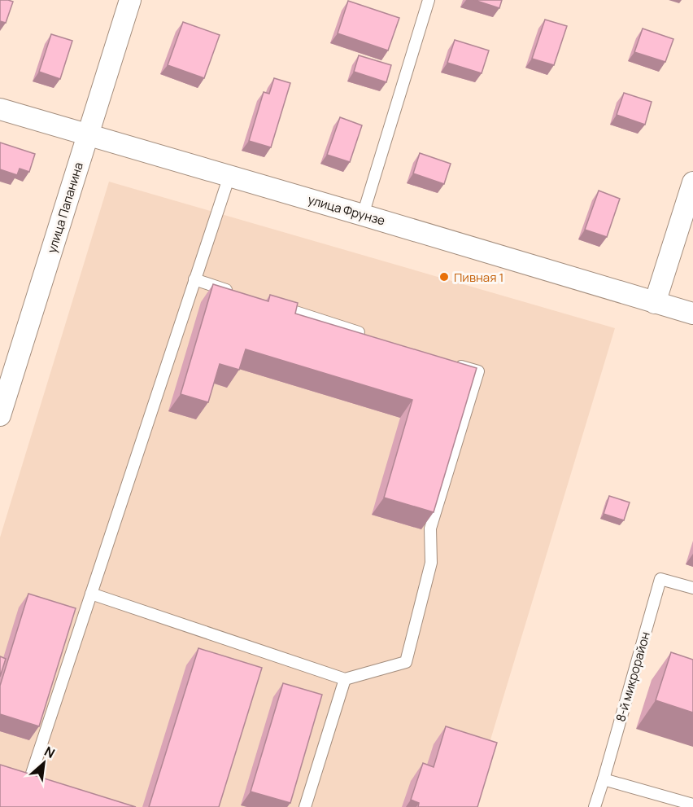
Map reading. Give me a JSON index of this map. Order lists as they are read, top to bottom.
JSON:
{
  "streets": {
    "street": ["улица Папанина", "улица Фрунзе"],
    "lane": ["8-й микрорайон"]
  },
  "crossings": [
    ["улица Папанина", "улица Фрунзе"]
  ],
  "places": ["Пивная 1"],
  "north": "top right"
}
